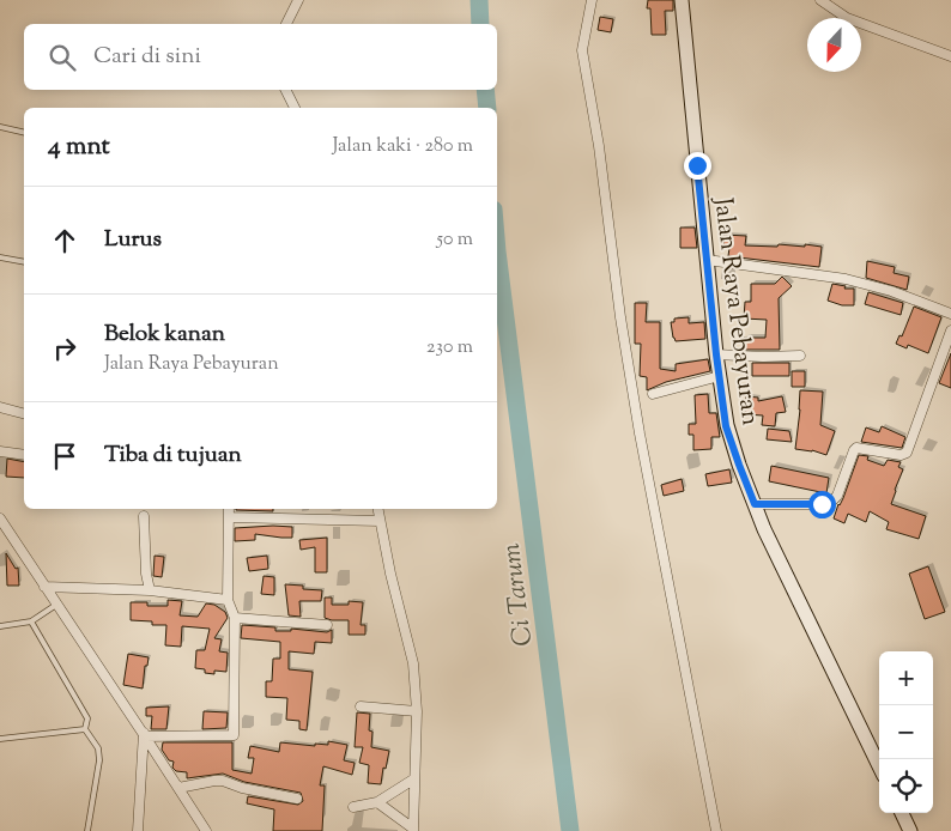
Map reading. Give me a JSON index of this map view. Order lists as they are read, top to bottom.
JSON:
{
  "streets": {
    "main road": ["Jalan Raya Pebayuran"]
  },
  "water": ["Ci Tarum"],
  "north": "bottom",
  "page": {
    "search": "Cari di sini",
    "heading": ["4 mnt", "Jalan kaki · 280 m"],
    "list": [
      ["Lurus", "50 m"],
      ["Belok kanan", "Jalan Raya Pebayuran", "230 m"],
      "Tiba di tujuan"
    ],
    "map_buttons": ["+", "−"]
  }
}
